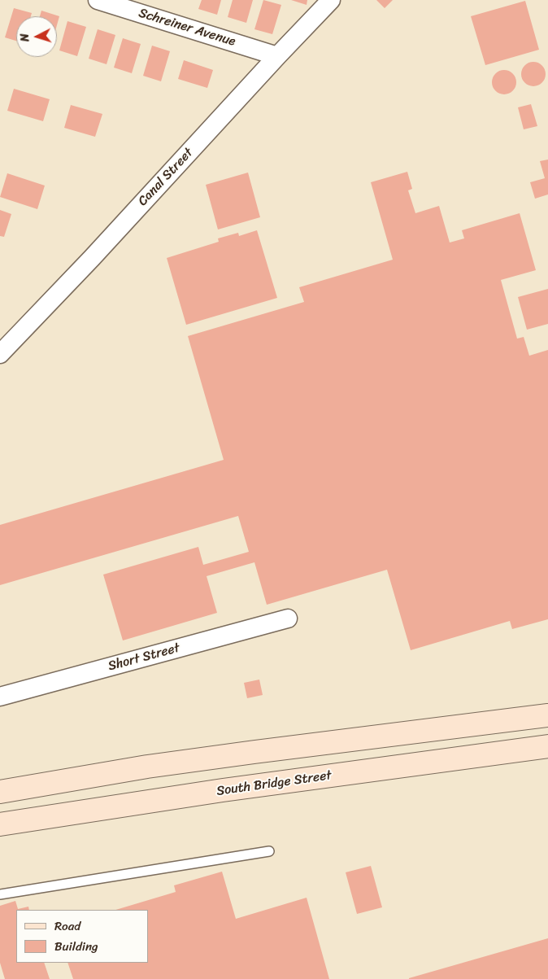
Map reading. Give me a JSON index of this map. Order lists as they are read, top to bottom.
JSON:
{
  "streets": {
    "main road": ["South Bridge Street"],
    "street": ["Schreiner Avenue", "Canal Street", "Short Street"]
  },
  "crossings": [
    ["Schreiner Avenue", "Canal Street"]
  ],
  "legend": ["Road", "Building"],
  "north": "left"
}
